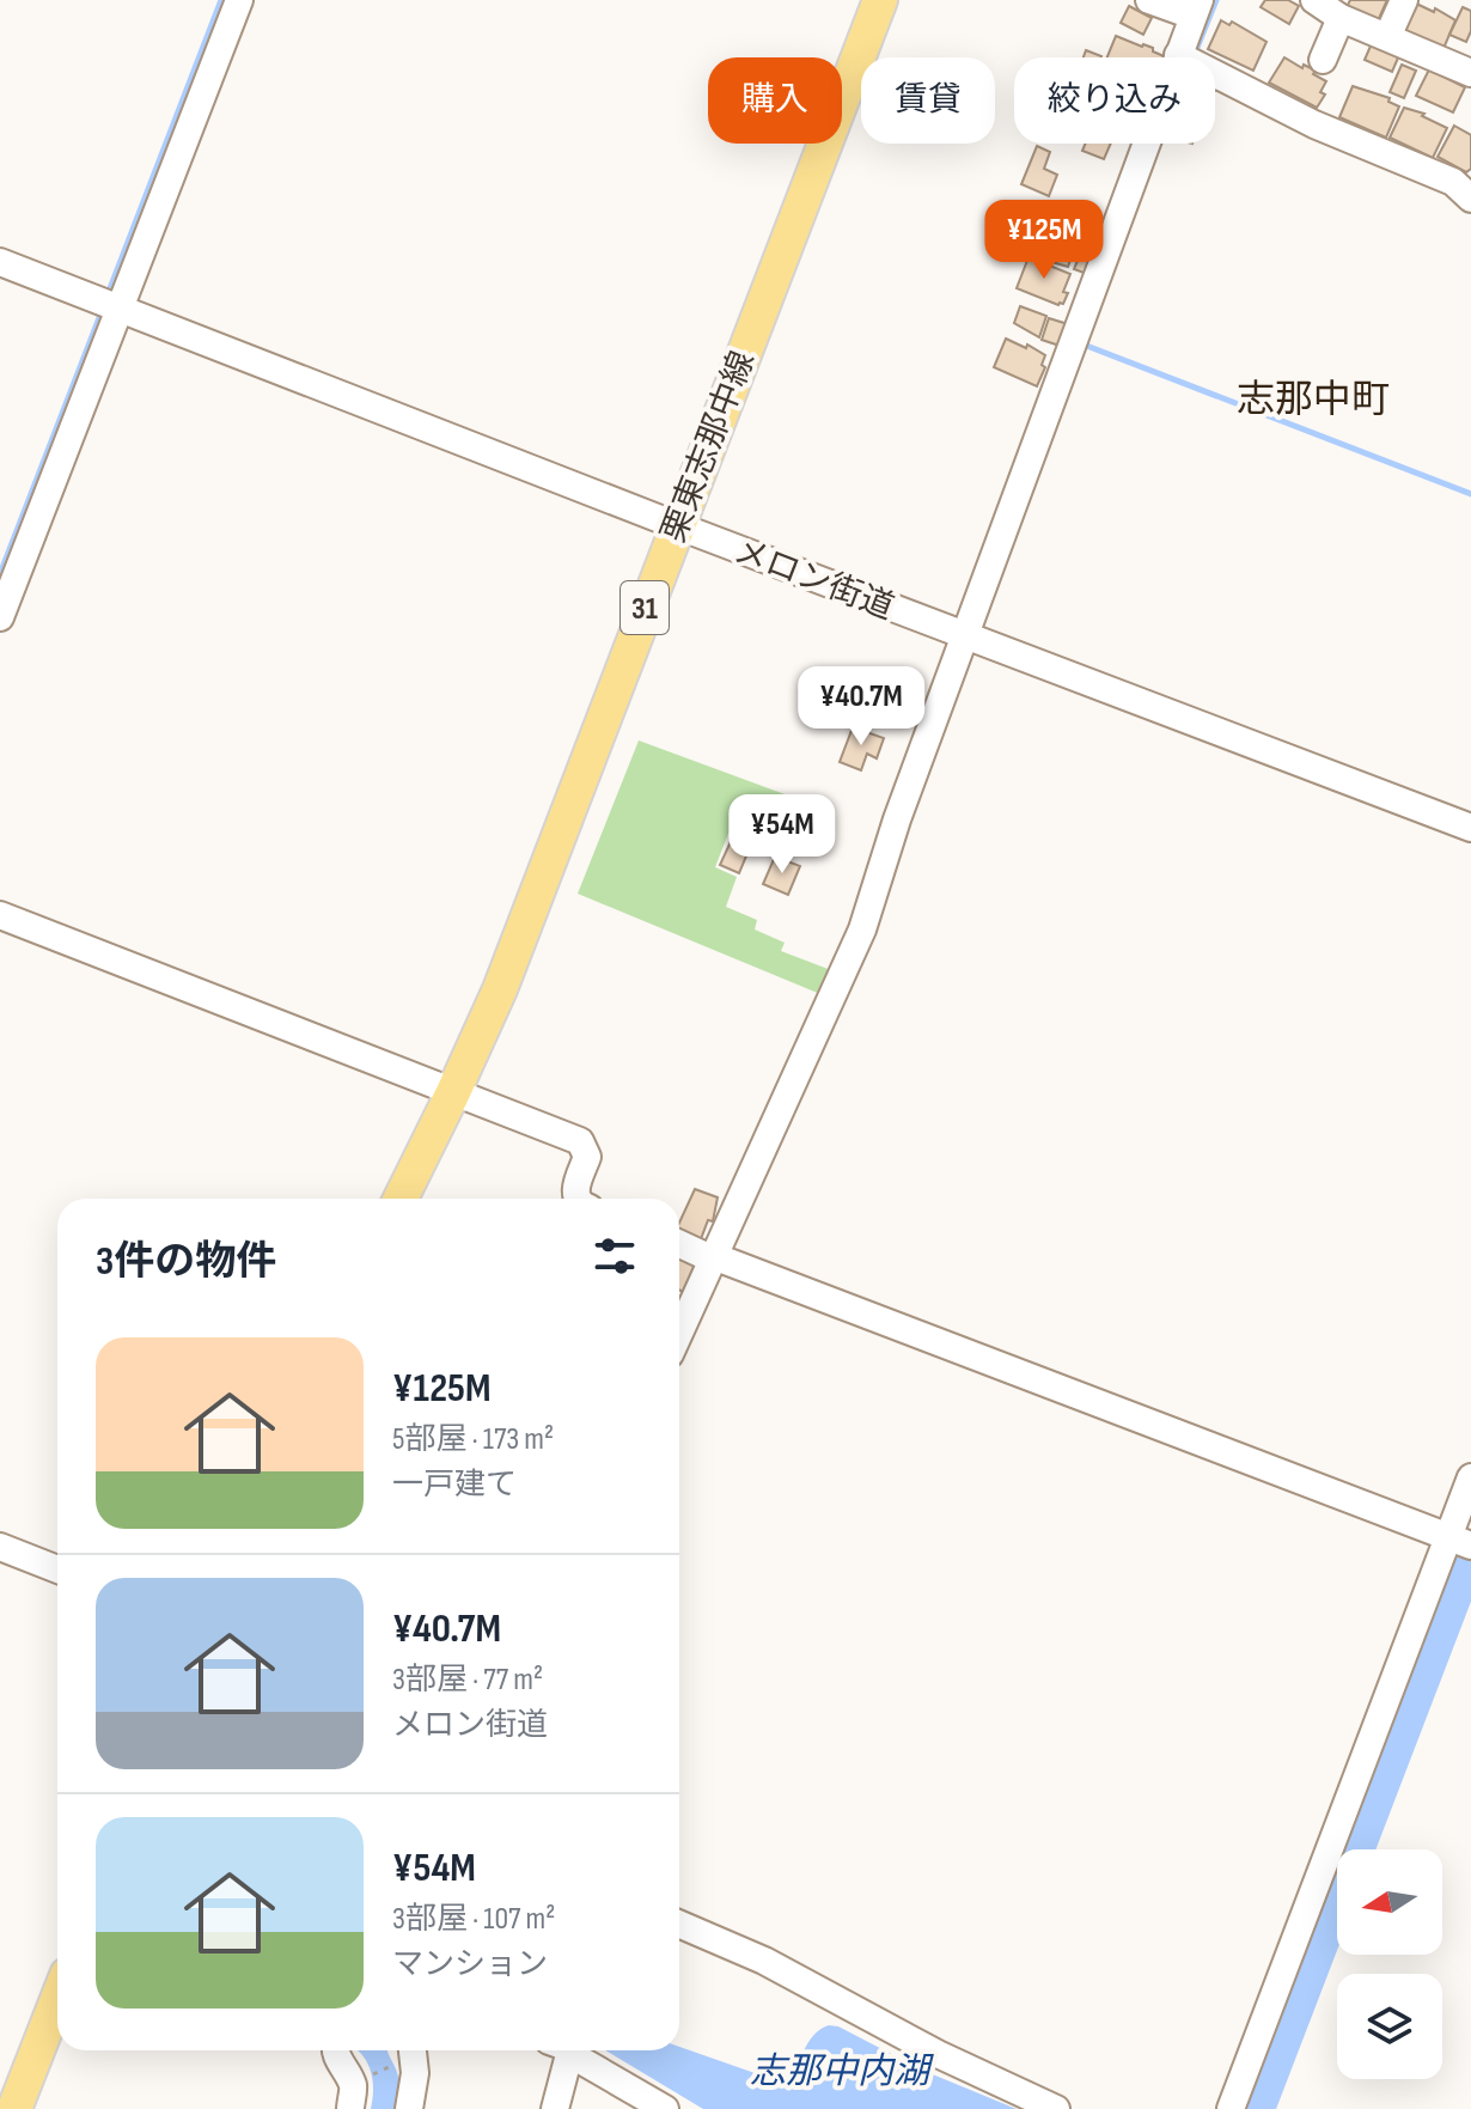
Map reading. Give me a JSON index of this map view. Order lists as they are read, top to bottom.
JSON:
{
  "streets": {
    "main road": ["栗東志那中線", "31"],
    "street": ["メロン街道"]
  },
  "crossings": [
    ["栗東志那中線", "メロン街道"]
  ],
  "districts": ["志那中町"],
  "water": ["志那中内湖"],
  "north": "left",
  "page": {
    "chip": ["購入", "賃貸", "絞り込み"],
    "price": ["¥125M", "¥40.7M", "¥54M"],
    "heading": "3件の物件",
    "list": [
      {
        "name": "¥125M",
        "note": "5部屋 · 173 m² · 一戸建て"
      },
      {
        "name": "¥40.7M",
        "note": "3部屋 · 77 m² · メロン街道"
      },
      {
        "name": "¥54M",
        "note": "3部屋 · 107 m² · マンション"
      }
    ]
  }
}
